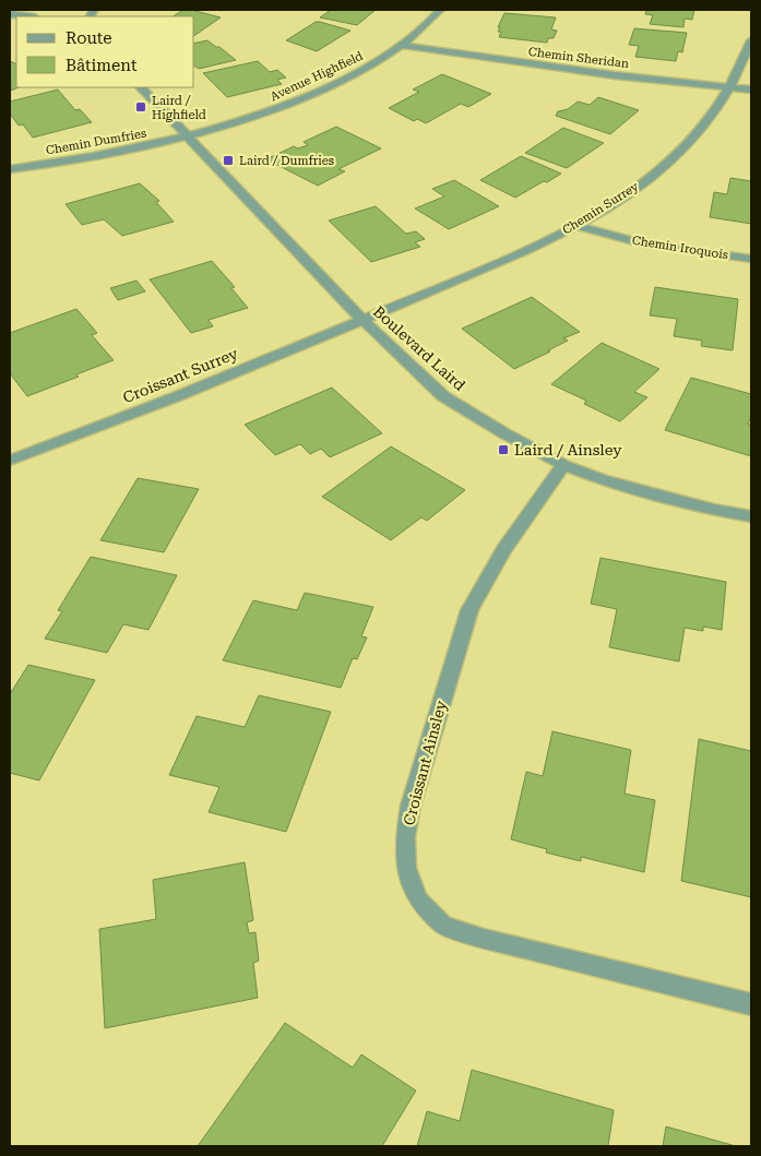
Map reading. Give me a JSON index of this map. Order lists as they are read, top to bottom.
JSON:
{
  "streets": {
    "street": [
      "Chemin Sheridan",
      "Avenue Highfield",
      "Chemin Dumfries",
      "Chemin Surrey",
      "Chemin Iroquois",
      "Boulevard Laird",
      "Croissant Surrey",
      "Croissant Ainsley"
    ]
  },
  "crossings": [
    ["Chemin Sheridan", "Avenue Highfield"],
    ["Chemin Sheridan", "Chemin Surrey"],
    ["Avenue Highfield", "Chemin Dumfries"],
    ["Avenue Highfield", "Boulevard Laird"],
    ["Chemin Dumfries", "Boulevard Laird"],
    ["Chemin Surrey", "Chemin Iroquois"],
    ["Chemin Surrey", "Boulevard Laird"],
    ["Chemin Surrey", "Croissant Surrey"],
    ["Boulevard Laird", "Croissant Surrey"],
    ["Boulevard Laird", "Croissant Ainsley"]
  ],
  "places": {
    "transit": ["Laird / Highfield", "Laird / Dumfries", "Laird / Ainsley"]
  },
  "legend": ["Route", "Bâtiment"]
}
